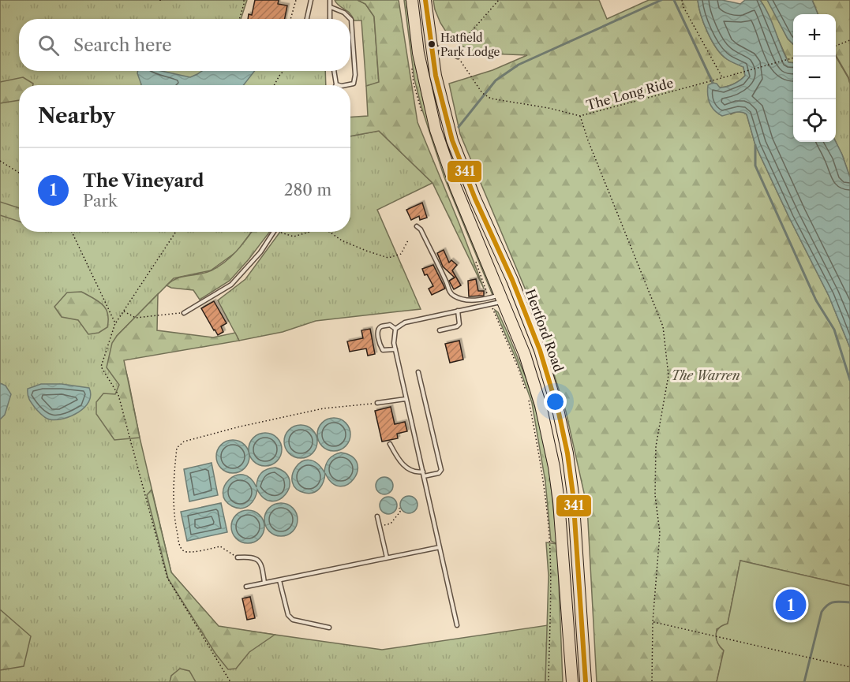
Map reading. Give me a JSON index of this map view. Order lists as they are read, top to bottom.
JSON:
{
  "streets": {
    "highway": ["Hertford Road"],
    "path": ["The Long Ride"]
  },
  "parks": ["The Warren"],
  "places": ["Hatfield Park Lodge"],
  "lines": ["transit line 341"],
  "page": {
    "map_buttons": ["+", "−"],
    "search": "Search here",
    "heading": "Nearby",
    "list": [
      {
        "mark": "1",
        "name": "The Vineyard",
        "note": "Park",
        "value": "280 m"
      }
    ],
    "pins": "1"
  }
}
